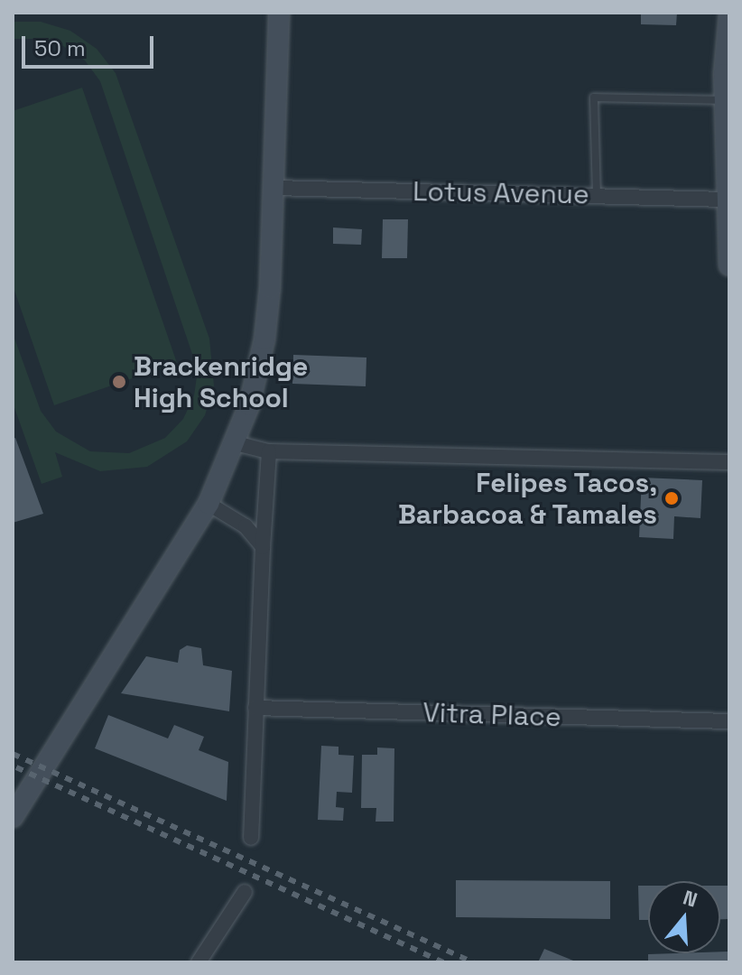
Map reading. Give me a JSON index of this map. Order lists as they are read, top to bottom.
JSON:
{
  "streets": {
    "street": ["Lotus Avenue", "Vitra Place"]
  },
  "places": ["Brackenridge High School", "Felipes Tacos, Barbacoa & Tamales"],
  "scale_bar": "50 m",
  "north": "top"
}
